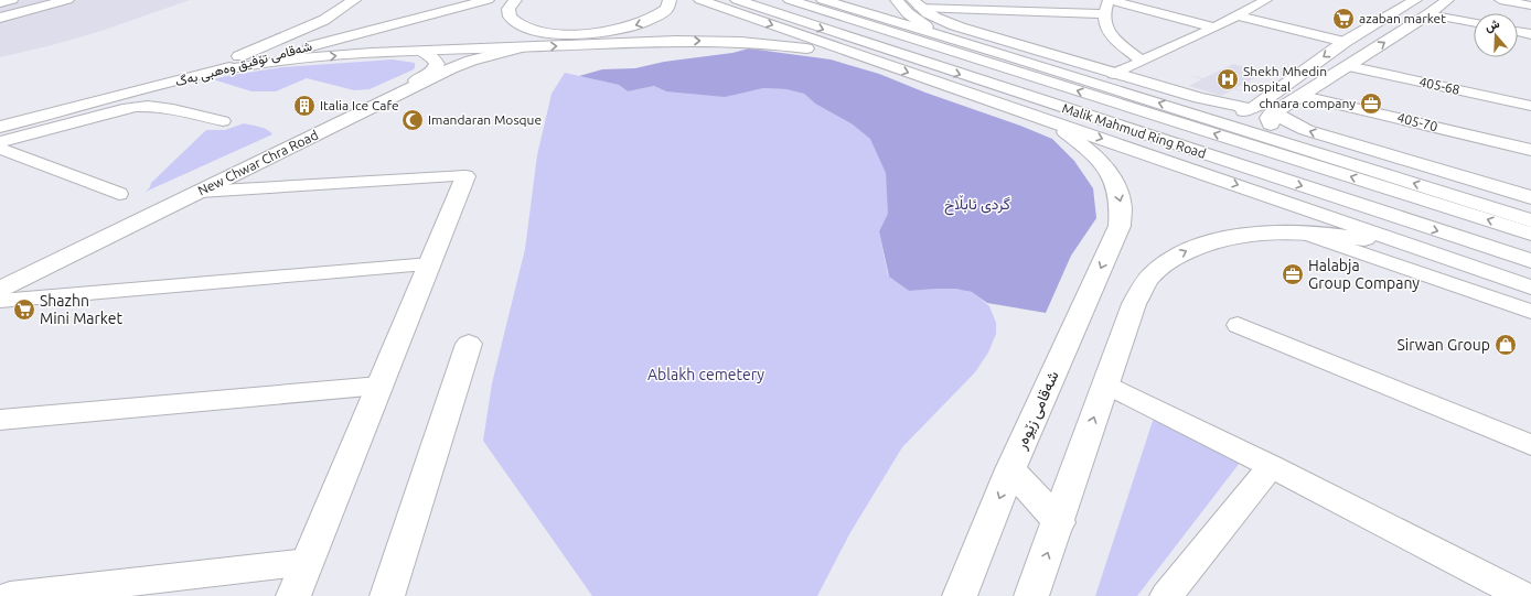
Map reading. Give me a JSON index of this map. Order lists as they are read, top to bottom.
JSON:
{
  "streets": {
    "main road": [
      "شەقامی تۆفیق وەهبی بەگ",
      "Malik Mahmud Ring Road",
      "New Chwar Chra Road",
      "شەقامی زێوەر"
    ],
    "street": ["405-68", "405-70"]
  },
  "parks": ["گردی ئابڵاخ", "Ablakh cemetery"],
  "places": {
    "supermarket": ["azaban market", "Shazhn Mini Market"],
    "hospital": ["Shekh Mhedin hospital"],
    "office": ["chnara company", "Halabja Group Company"],
    "building": ["Italia Ice Cafe"],
    "mosque": ["Imandaran Mosque"],
    "shop": ["Sirwan Group"]
  },
  "north": "top"
}
